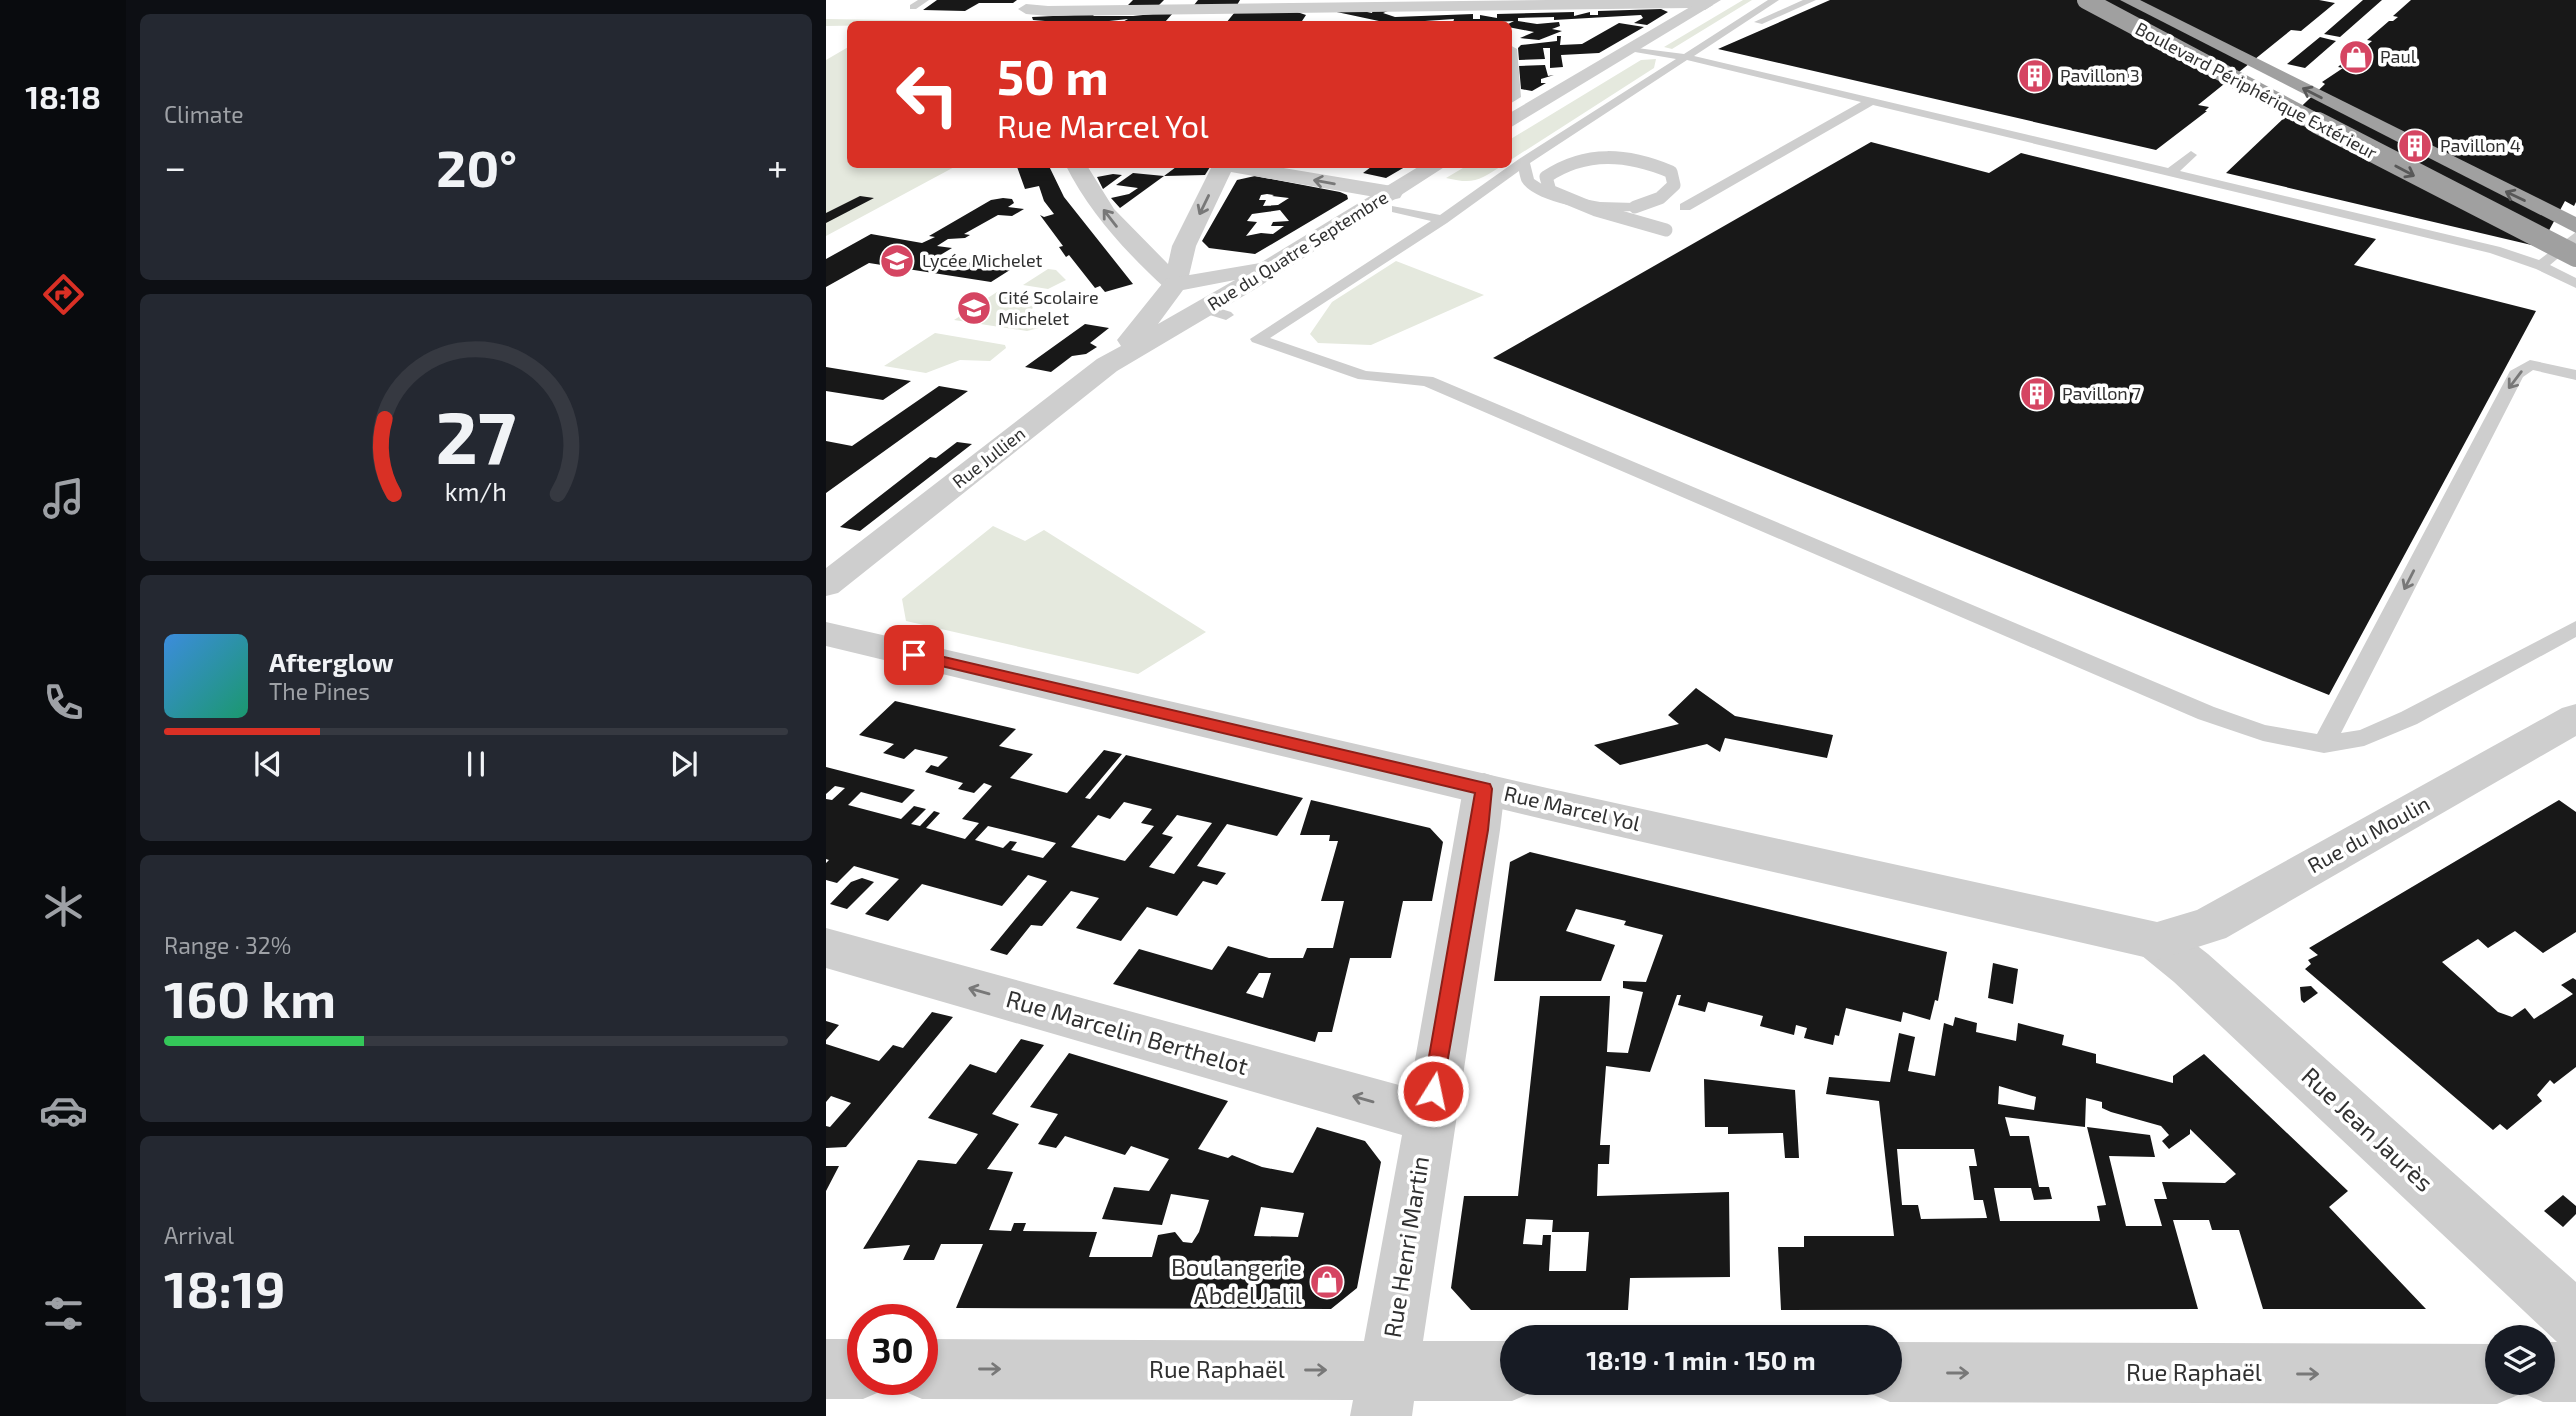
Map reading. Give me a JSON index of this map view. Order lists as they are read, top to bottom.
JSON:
{
  "streets": {
    "highway": ["Boulevard Périphérique Extérieur"],
    "street": [
      "Rue du Quatre Septembre",
      "Rue Jullien",
      "Rue Marcel Yol",
      "Rue du Moulin",
      "Rue Marcelin Berthelot",
      "Rue Jean Jaurès",
      "Rue Henri Martin",
      "Rue Raphaël"
    ]
  },
  "crossings": [
    ["Rue du Quatre Septembre", "Rue Jullien"],
    ["Rue Marcel Yol", "Rue du Moulin"],
    ["Rue Marcel Yol", "Rue Jean Jaurès"],
    ["Rue Marcel Yol", "Rue Henri Martin"],
    ["Rue du Moulin", "Rue Jean Jaurès"],
    ["Rue Marcelin Berthelot", "Rue Henri Martin"],
    ["Rue Henri Martin", "Rue Raphaël"]
  ],
  "one_way": ["Rue Marcelin Berthelot", "Rue Raphaël"],
  "places": {
    "shop": ["Paul", "Boulangerie Abdel Jalil"],
    "building": ["Pavillon 3", "Pavillon 4", "Pavillon 7"],
    "school or university": ["Lycée Michelet", "Cité Scolaire Michelet"]
  },
  "page": {
    "tabs": "18:18",
    "tile": [
      "Climate",
      ["Range · 32%", "160 km"],
      ["Arrival", "18:19"]
    ],
    "turn": ["50 m", "Rue Marcel Yol"],
    "heat": ["−", "20°", "+"],
    "song": ["Afterglow", "The Pines"],
    "limit": "30",
    "trip": "18:19 · 1 min · 150 m",
    "gauge": ["27", "km/h"]
  }
}
